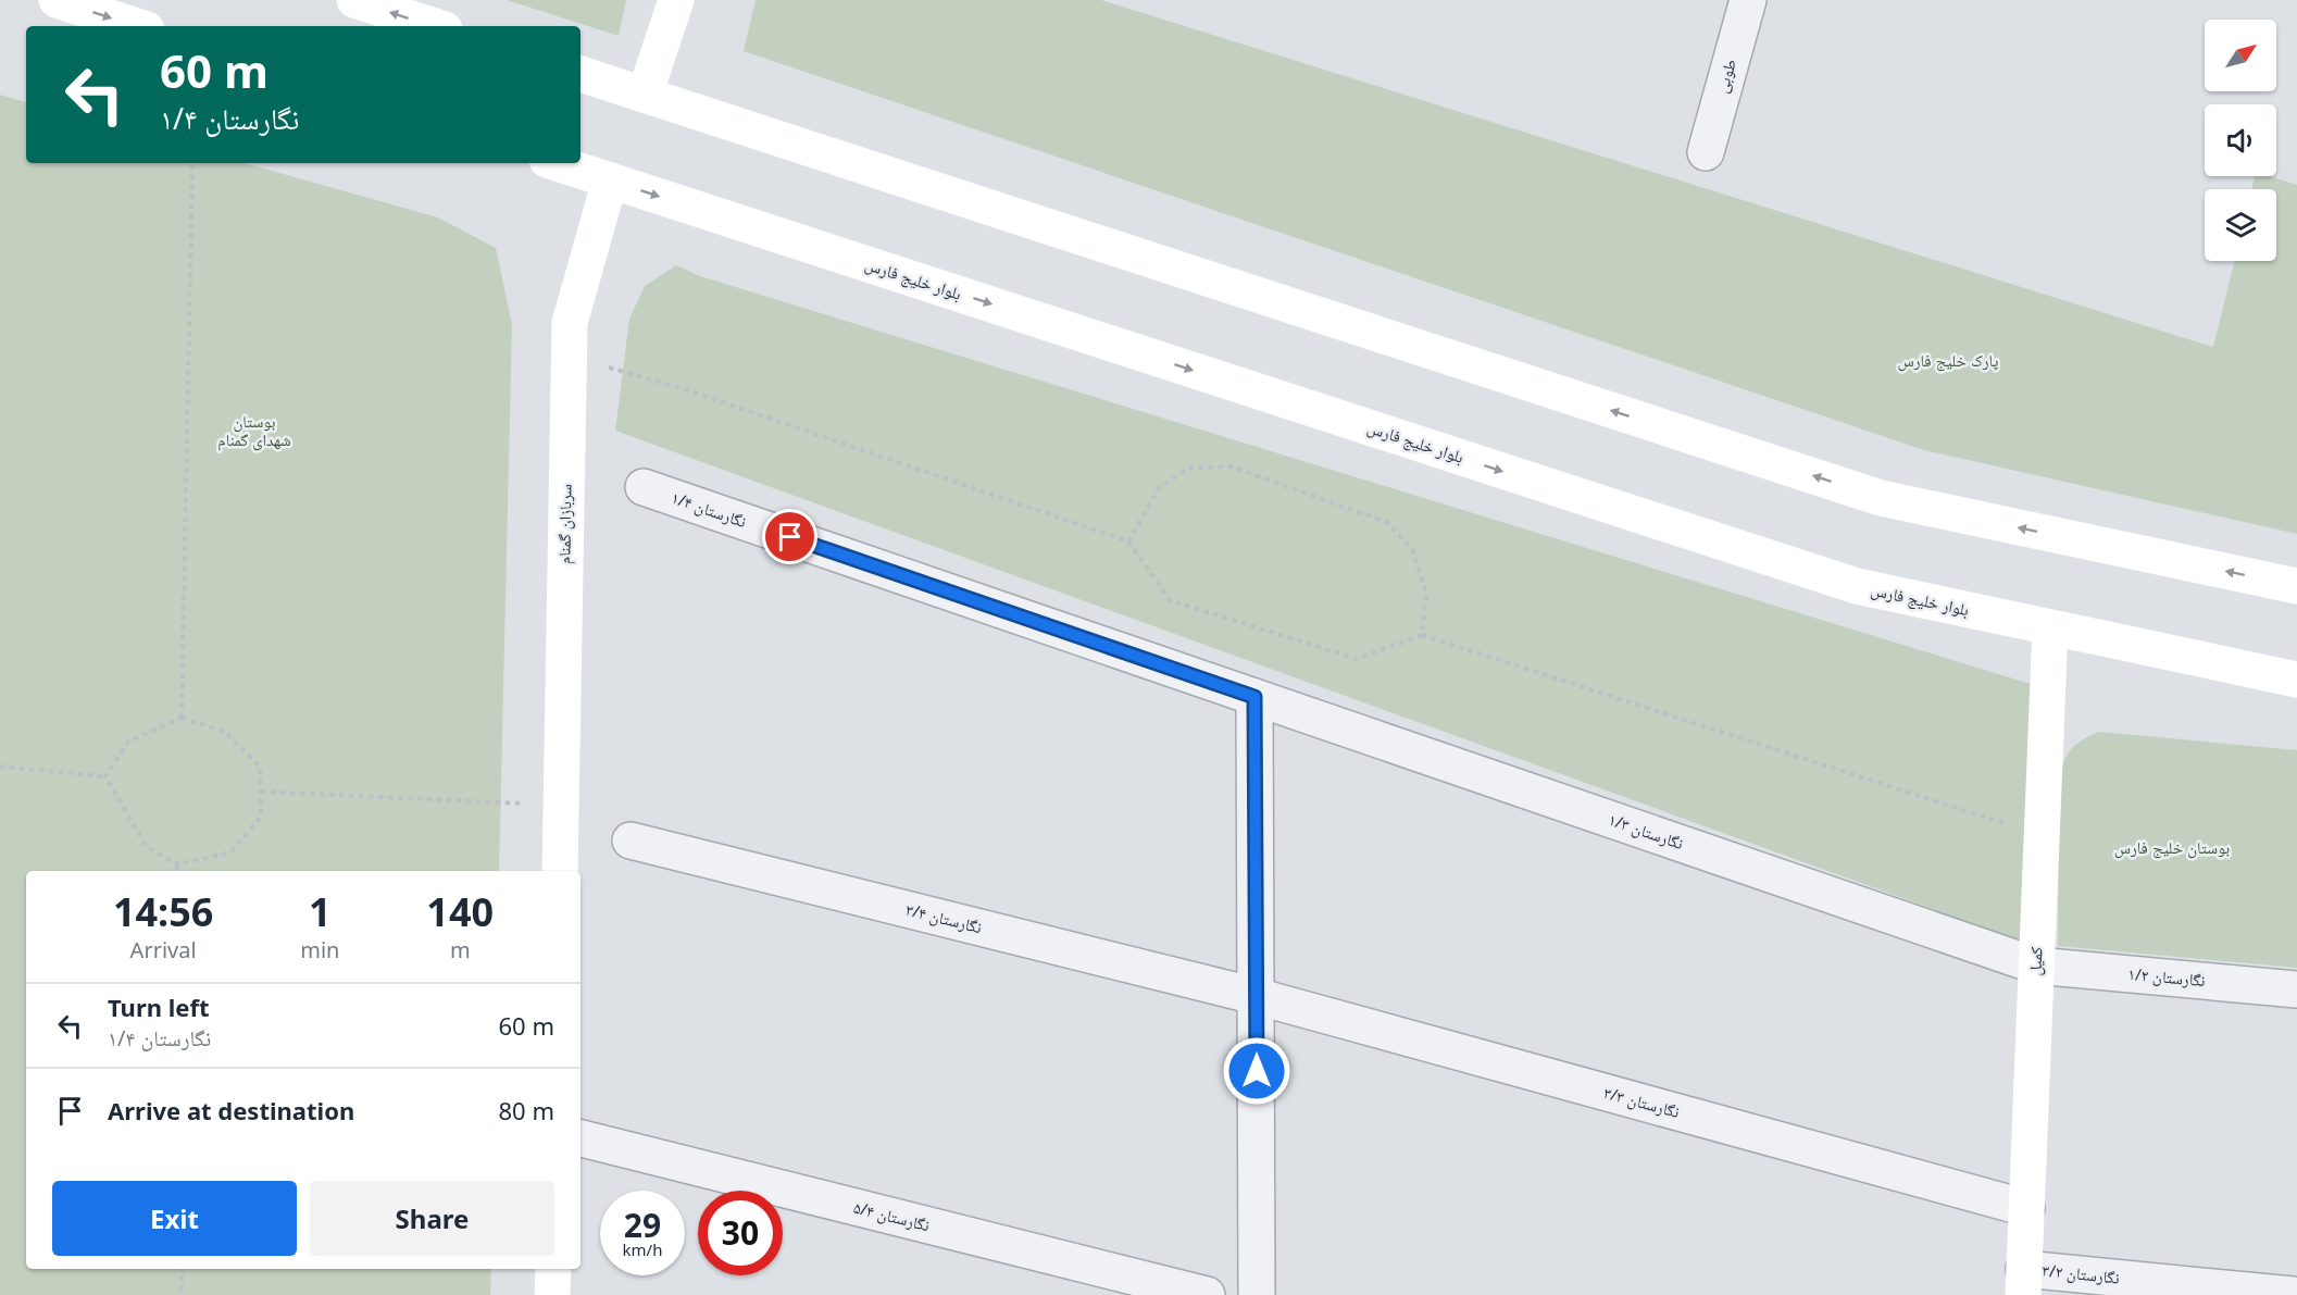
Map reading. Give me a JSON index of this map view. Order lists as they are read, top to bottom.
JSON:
{
  "streets": {
    "main road": ["بلوار خلیج فارس", "سربازان گمنام", "کمیل"],
    "street": [
      "طوبی",
      "نگارستان ۱/۴",
      "نگارستان ۱/۳",
      "نگارستان ۳/۴",
      "نگارستان ۱/۲",
      "نگارستان ۳/۳",
      "نگارستان ۵/۴",
      "نگارستان ۳/۲"
    ]
  },
  "crossings": [
    ["بلوار خلیج فارس", "سربازان گمنام"],
    ["بلوار خلیج فارس", "کمیل"],
    ["نگارستان ۱/۴", "نگارستان ۱/۳"],
    ["نگارستان ۱/۳", "کمیل"],
    ["نگارستان ۱/۳", "نگارستان ۱/۲"],
    ["نگارستان ۳/۴", "نگارستان ۳/۳"],
    ["کمیل", "نگارستان ۱/۲"],
    ["کمیل", "نگارستان ۳/۳"],
    ["کمیل", "نگارستان ۳/۲"]
  ],
  "parks": ["پارک خلیج فارس", "بوستان شهدای گمنام", "بوستان خلیج فارس"],
  "north": "top right",
  "page": {
    "turn": ["60 m", "نگارستان ۱/۴"],
    "eta": [
      "14:56",
      "Arrival",
      "1",
      "min",
      "140",
      "m"
    ],
    "list": [
      {
        "name": "Turn left",
        "note": "نگارستان ۱/۴",
        "value": "60 m"
      },
      {
        "name": "Arrive at destination",
        "value": "80 m"
      }
    ],
    "buttons": ["Exit", "Share"],
    "speed": "29 km/h",
    "limit": "30"
  }
}
